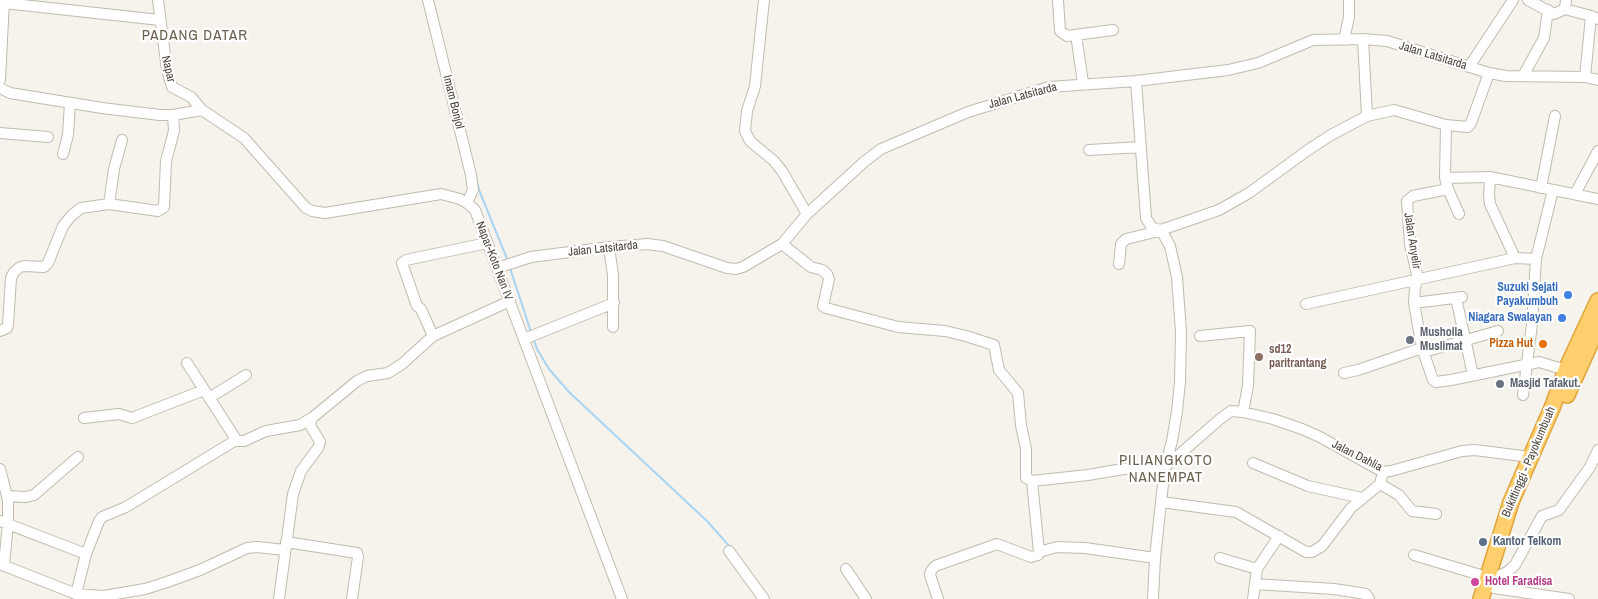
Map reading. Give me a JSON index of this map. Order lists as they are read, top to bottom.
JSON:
{
  "streets": {
    "highway": ["Bukittinggi - Payokumbuah"],
    "street": [
      "Jalan Latsitarda",
      "Napar",
      "Imam Bonjol",
      "Jalan Anyelir",
      "Napar-Koto Nan IV",
      "Jalan Dahlia"
    ]
  },
  "crossings": [
    ["Jalan Latsitarda", "Napar-Koto Nan IV"],
    ["Imam Bonjol", "Napar-Koto Nan IV"],
    ["Jalan Anyelir", "Bukittinggi - Payokumbuah"],
    ["Jalan Dahlia", "Bukittinggi - Payokumbuah"]
  ],
  "districts": ["PADANG DATAR", "PILIANGKOTO NANEMPAT"],
  "places": [
    "Suzuki Sejati Payakumbuh",
    "Niagara Swalayan",
    "Musholla Muslimat",
    "Pizza Hut",
    "sd12 paritrantang",
    "Masjid Tafakut.",
    "Kantor Telkom",
    "Hotel Faradisa"
  ]
}
